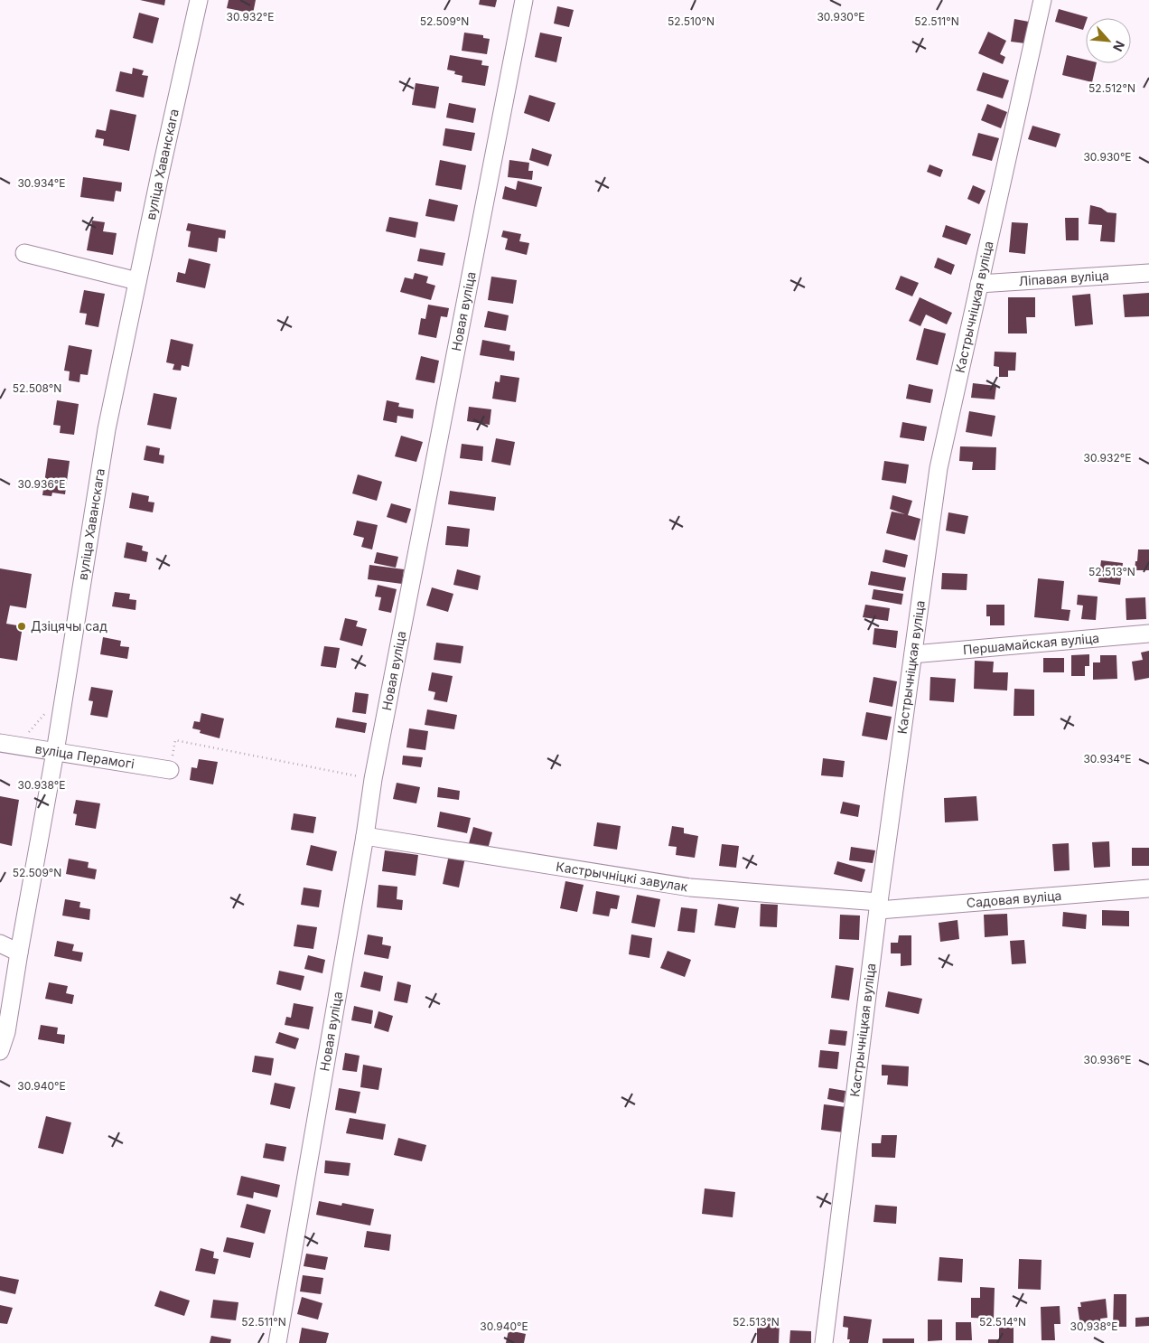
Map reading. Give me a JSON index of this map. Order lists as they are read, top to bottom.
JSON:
{
  "streets": {
    "street": [
      "вуліца Хаванскага",
      "Ліпавая вуліца",
      "Кастрычніцкая вуліца",
      "Новая вуліца",
      "Першамайская вуліца",
      "вуліца Перамогі",
      "Кастрычніцкі завулак",
      "Садовая вуліца"
    ]
  },
  "crossings": [
    ["вуліца Хаванскага", "вуліца Перамогі"],
    ["Ліпавая вуліца", "Кастрычніцкая вуліца"],
    ["Кастрычніцкая вуліца", "Першамайская вуліца"],
    ["Кастрычніцкая вуліца", "Кастрычніцкі завулак"],
    ["Кастрычніцкая вуліца", "Садовая вуліца"],
    ["Новая вуліца", "Кастрычніцкі завулак"],
    ["Кастрычніцкі завулак", "Садовая вуліца"]
  ],
  "places": ["Дзіцячы сад"],
  "north": "bottom right",
  "coordinates": [
    "30.932°E",
    "30.930°E",
    "52.509°N",
    "52.510°N",
    "52.511°N",
    "52.512°N",
    "30.934°E",
    "52.508°N",
    "30.936°E",
    "52.513°N",
    "30.938°E",
    "30.940°E",
    "52.514°N"
  ]
}
